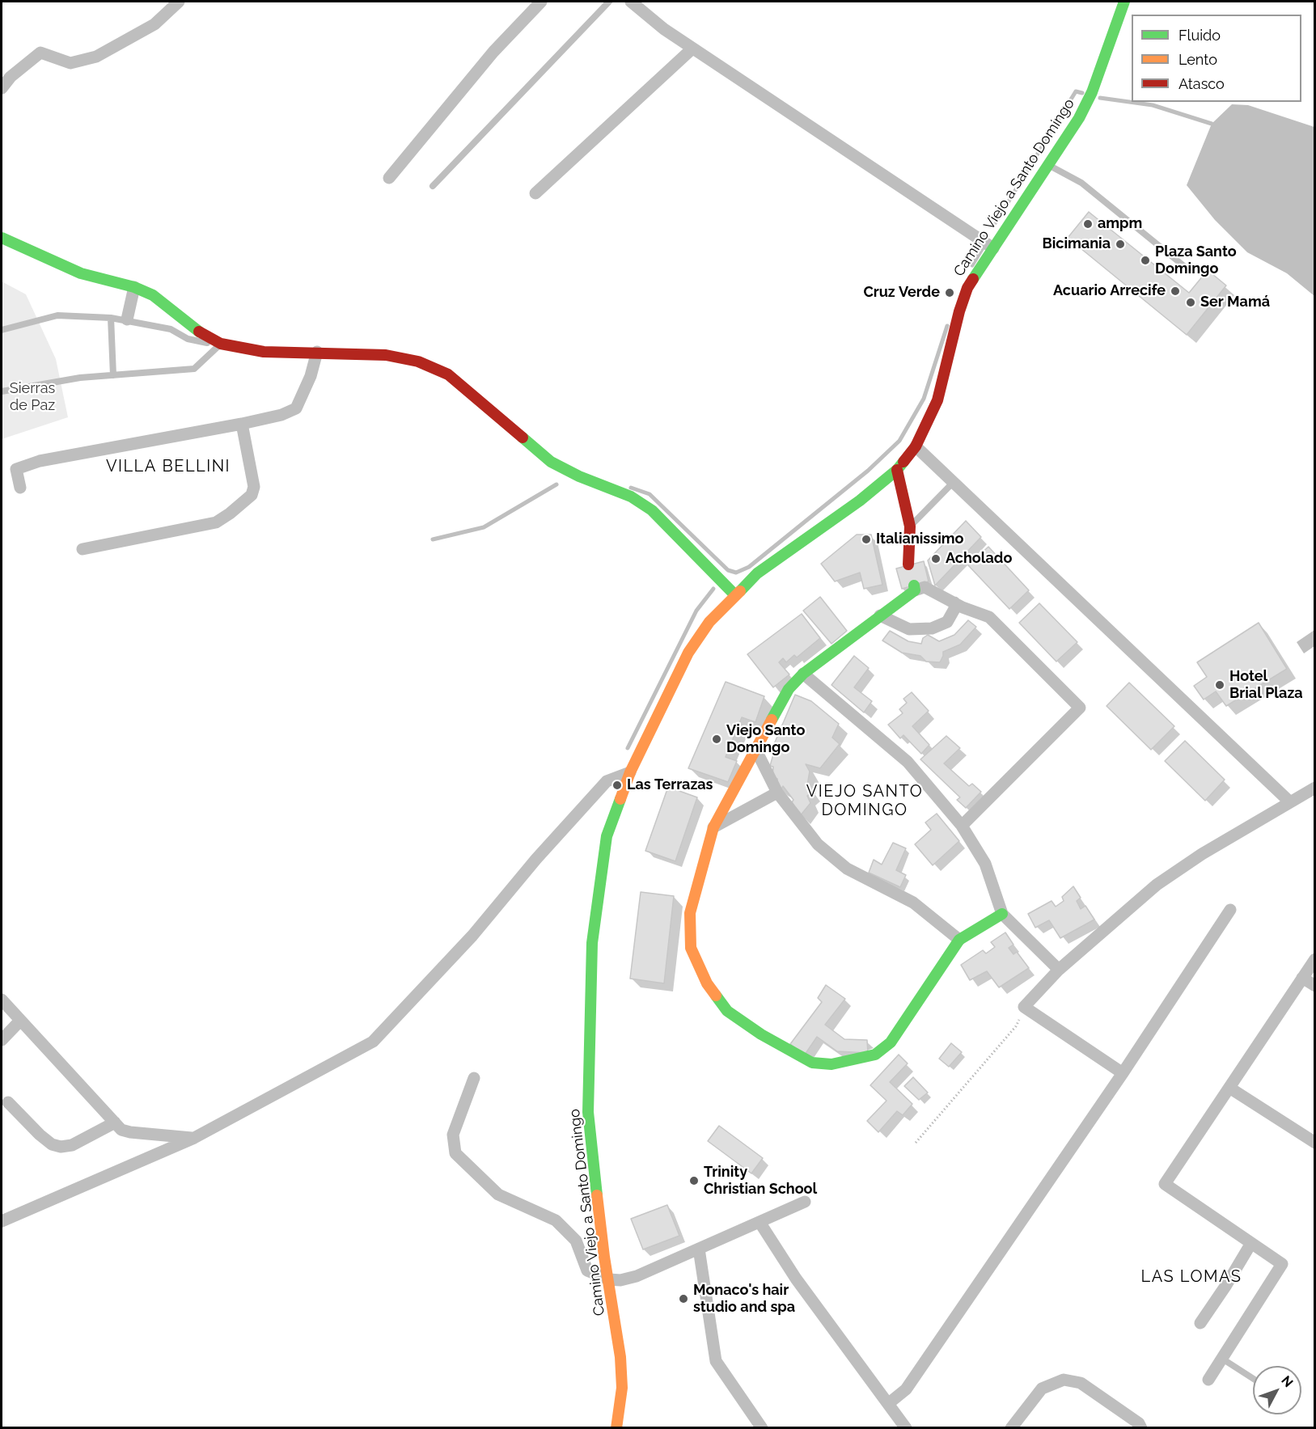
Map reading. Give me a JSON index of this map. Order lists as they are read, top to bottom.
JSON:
{
  "streets": {
    "street": ["Camino Viejo a Santo Domingo"]
  },
  "districts": ["VILLA BELLINI", "VIEJO SANTO DOMINGO", "LAS LOMAS"],
  "parks": ["Sierras de Paz"],
  "places": [
    "ampm",
    "Bicimania",
    "Plaza Santo Domingo",
    "Acuario Arrecife",
    "Cruz Verde",
    "Ser Mamá",
    "Italianissimo",
    "Acholado",
    "Hotel Brial Plaza",
    "Viejo Santo Domingo",
    "Las Terrazas",
    "Trinity Christian School",
    "Monaco's hair studio and spa"
  ],
  "legend": ["Fluido", "Lento", "Atasco"],
  "north": "top right"
}
